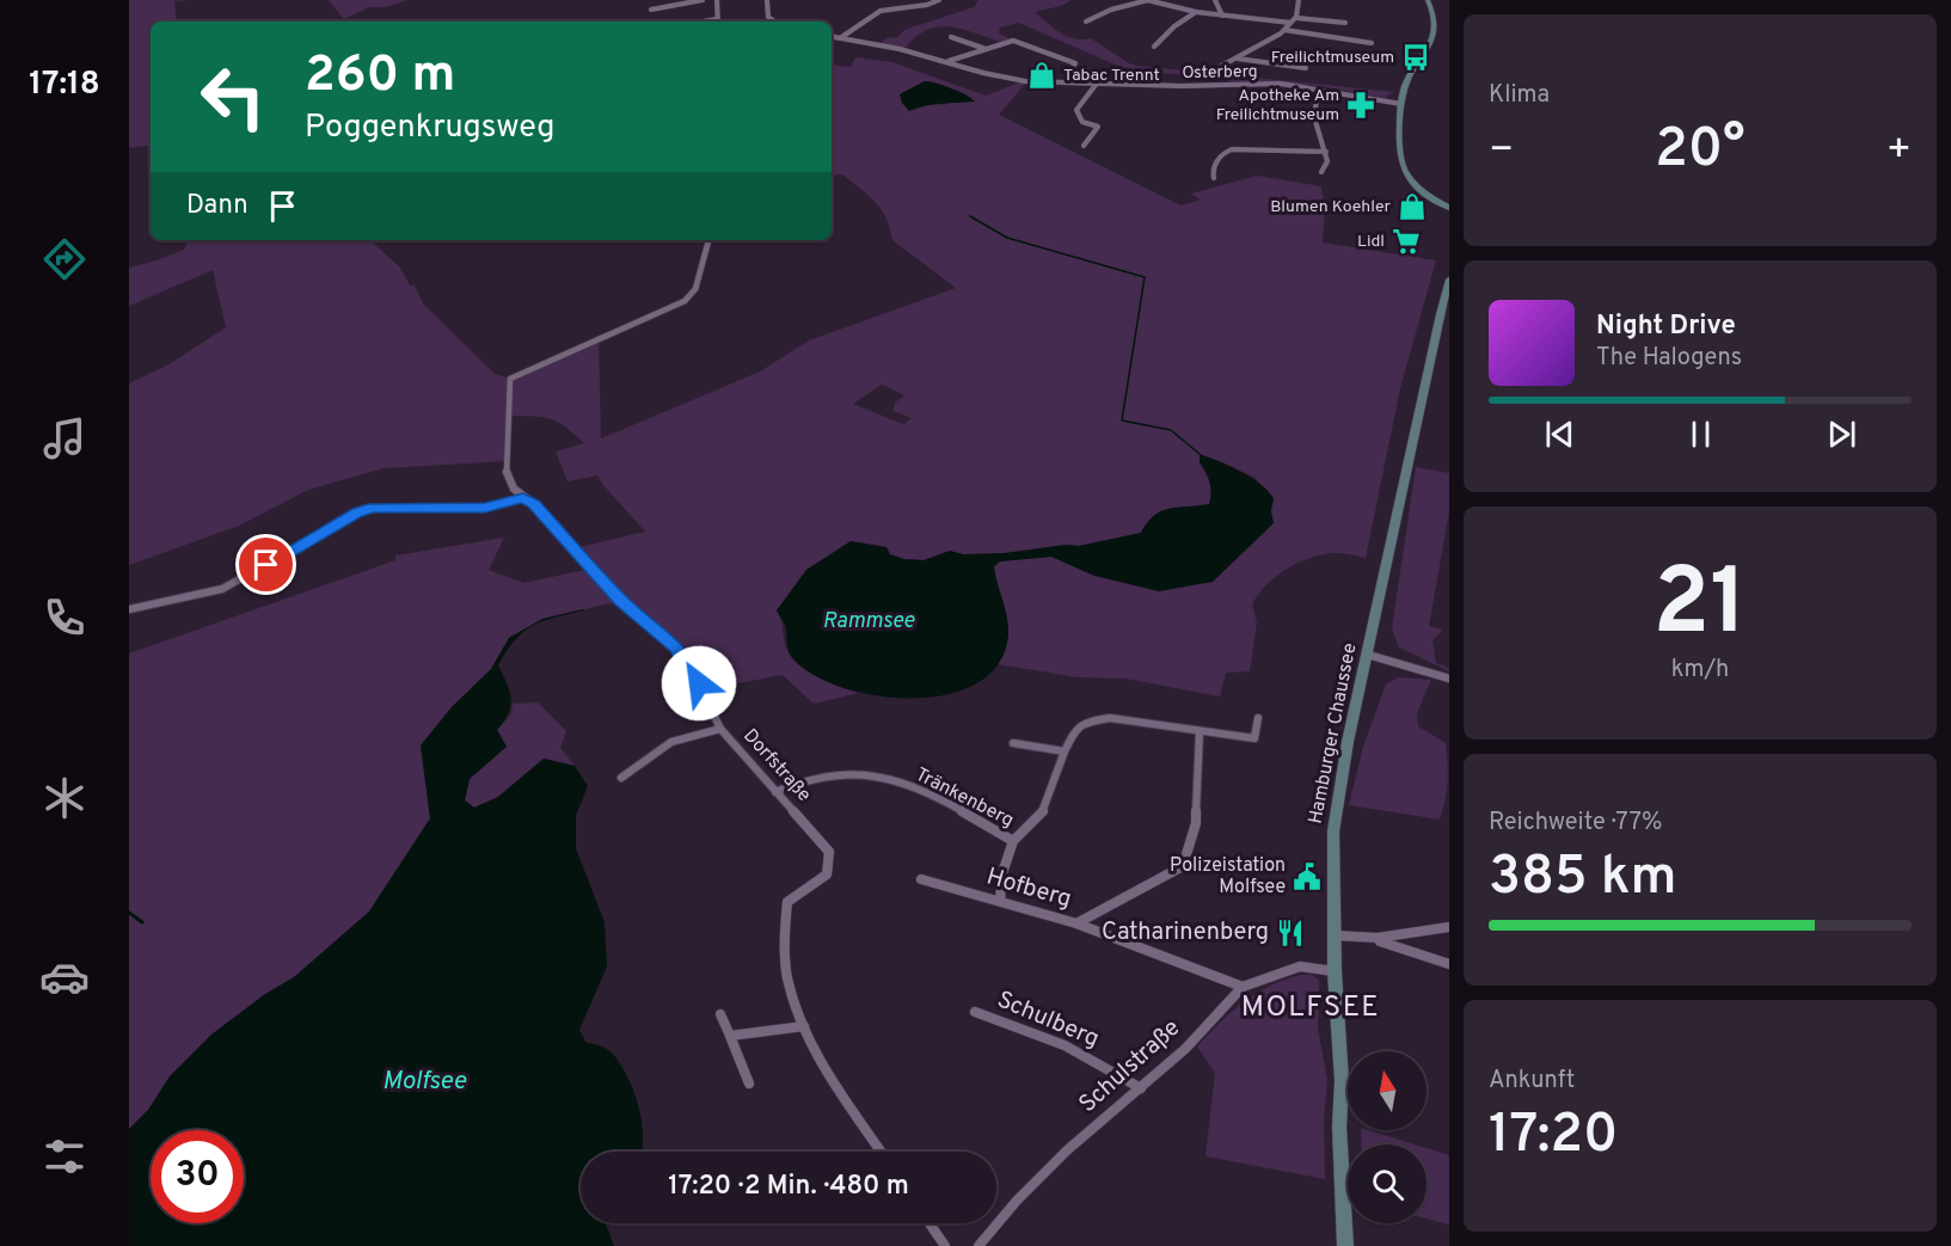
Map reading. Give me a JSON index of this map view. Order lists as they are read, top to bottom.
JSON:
{
  "streets": {
    "main road": ["Hamburger Chaussee"],
    "street": [
      "Osterberg",
      "Dorfstraße",
      "Tränkenberg",
      "Hofberg",
      "Schulberg",
      "Schulstraße"
    ]
  },
  "crossings": [
    ["Hamburger Chaussee", "Schulstraße"],
    ["Dorfstraße", "Tränkenberg"],
    ["Hofberg", "Schulstraße"],
    ["Schulberg", "Schulstraße"]
  ],
  "districts": ["MOLFSEE"],
  "water": ["Rammsee", "Molfsee"],
  "places": {
    "bus stop": ["Freilichtmuseum"],
    "shop": ["Tabac Trennt", "Blumen Koehler"],
    "pharmacy": ["Apotheke Am Freilichtmuseum"],
    "supermarket": ["Lidl"],
    "public building": ["Polizeistation Molfsee"],
    "restaurant": ["Catharinenberg"]
  },
  "north": "top",
  "page": {
    "tabs": "17:18",
    "tile": [
      "Klima",
      ["21", "km/h"],
      ["Reichweite · 77%", "385 km"],
      ["Ankunft", "17:20"]
    ],
    "turn": ["260 m", "Poggenkrugsweg"],
    "heat": ["−", "20°", "+"],
    "then": "Dann",
    "song": ["Night Drive", "The Halogens"],
    "limit": "30",
    "trip": "17:20 · 2 Min. · 480 m"
  }
}
